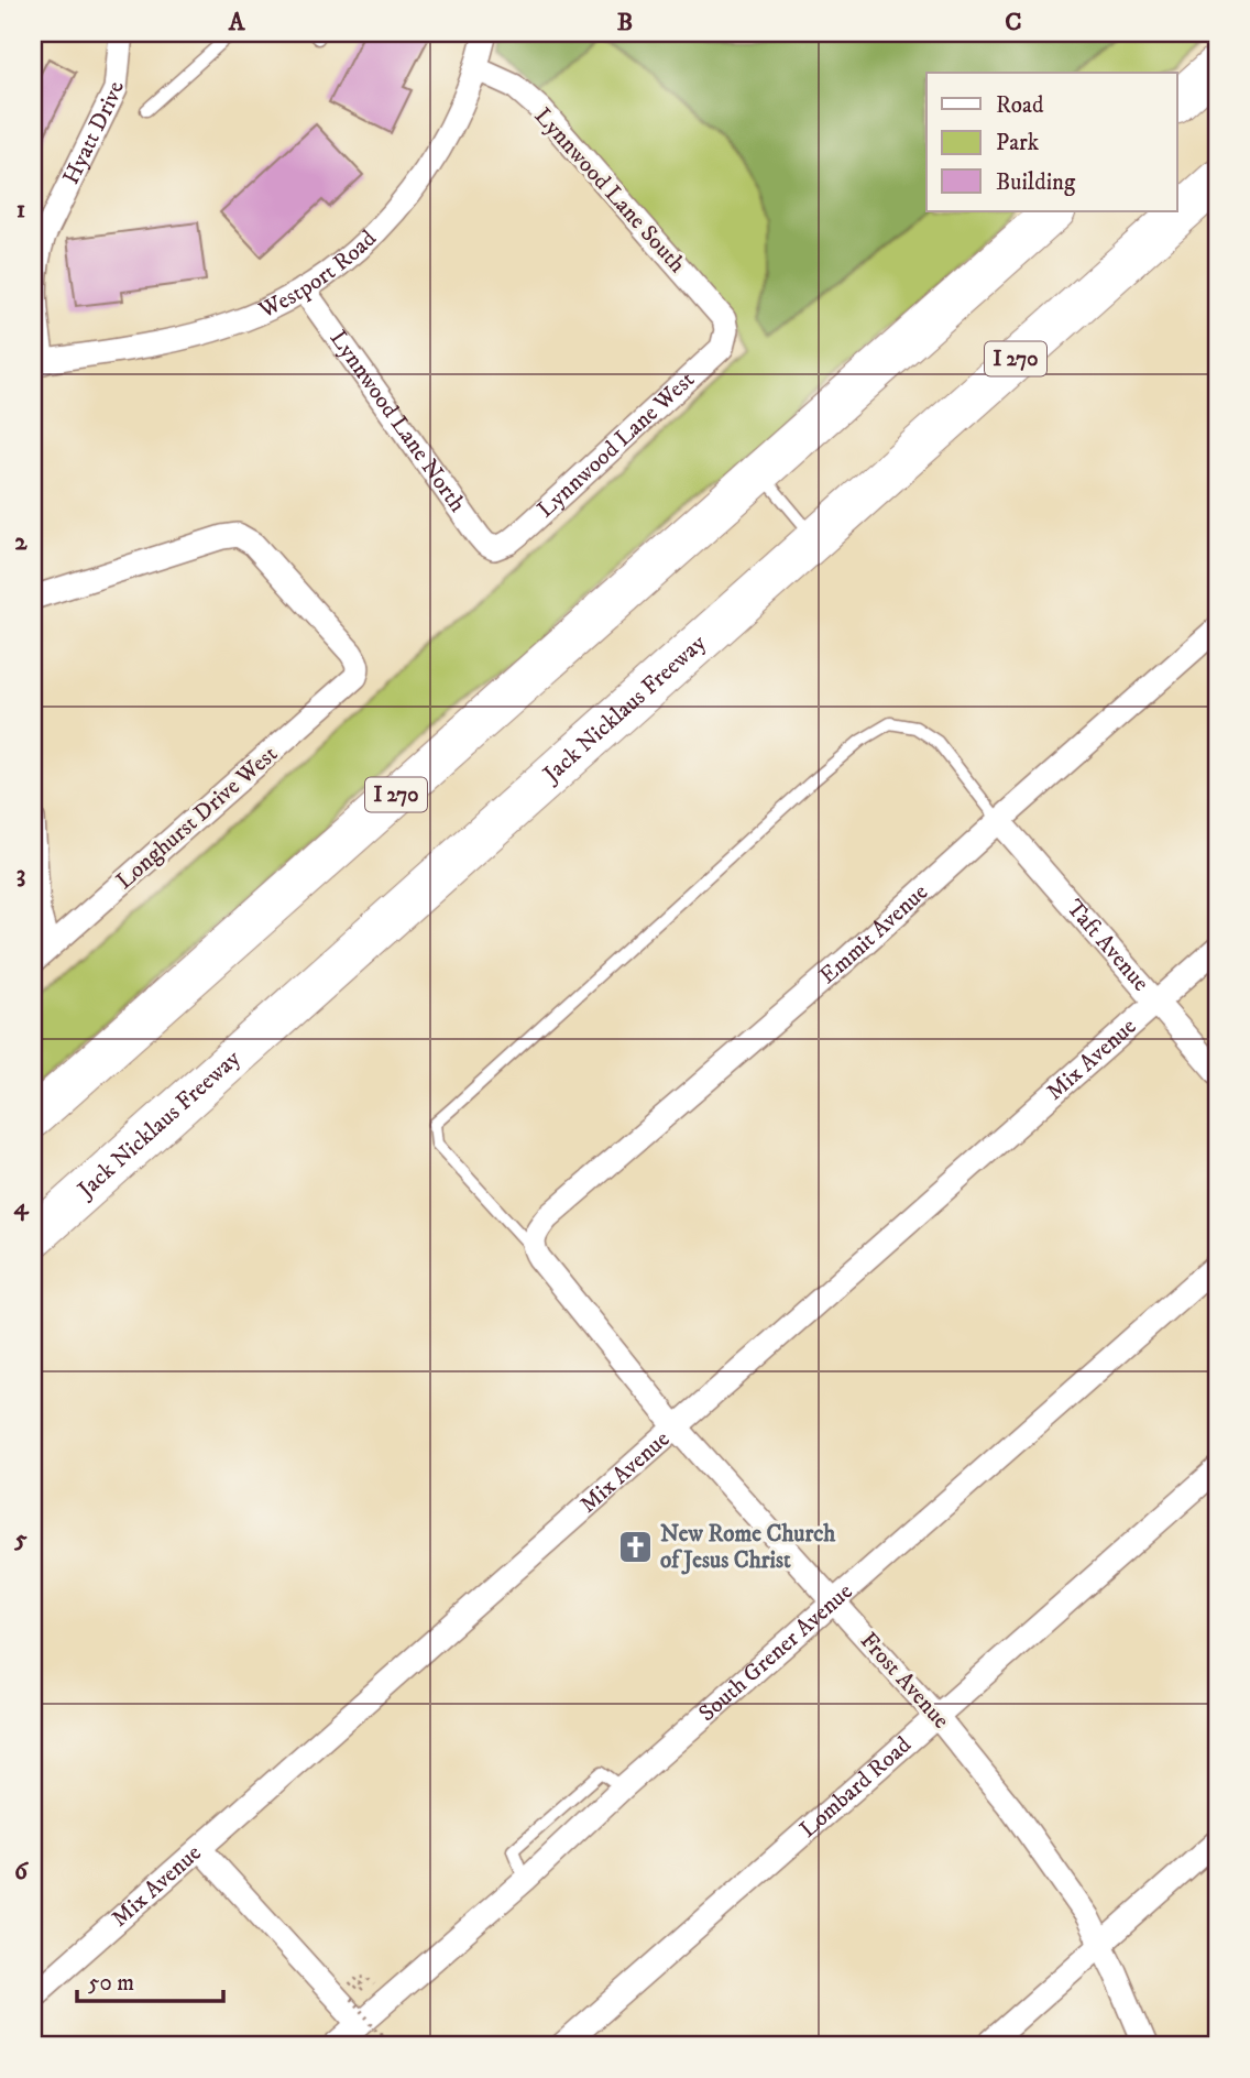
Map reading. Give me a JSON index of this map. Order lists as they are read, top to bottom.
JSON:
{
  "streets": {
    "highway": ["I 270", "Jack Nicklaus Freeway"],
    "street": [
      "Hyatt Drive",
      "Lynnwood Lane South",
      "Westport Road",
      "Lynnwood Lane North",
      "Lynnwood Lane West",
      "Longhurst Drive West",
      "Emmit Avenue",
      "Taft Avenue",
      "Mix Avenue",
      "South Grener Avenue",
      "Frost Avenue",
      "Lombard Road"
    ]
  },
  "crossings": [
    ["Hyatt Drive", "Westport Road"],
    ["Lynnwood Lane South", "Westport Road"],
    ["Lynnwood Lane South", "Lynnwood Lane West"],
    ["Westport Road", "Lynnwood Lane North"],
    ["Lynnwood Lane North", "Lynnwood Lane West"],
    ["Emmit Avenue", "Taft Avenue"],
    ["Emmit Avenue", "Frost Avenue"],
    ["Taft Avenue", "Mix Avenue"],
    ["Mix Avenue", "Frost Avenue"],
    ["South Grener Avenue", "Frost Avenue"],
    ["Frost Avenue", "Lombard Road"]
  ],
  "places": {
    "church": ["New Rome Church of Jesus Christ"]
  },
  "legend": ["Road", "Park", "Building"],
  "scale_bar": "50 m",
  "grid": {
    "columns": ["A", "B", "C"],
    "rows": [
      "1",
      "2",
      "3",
      "4",
      "5",
      "6"
    ]
  }
}
